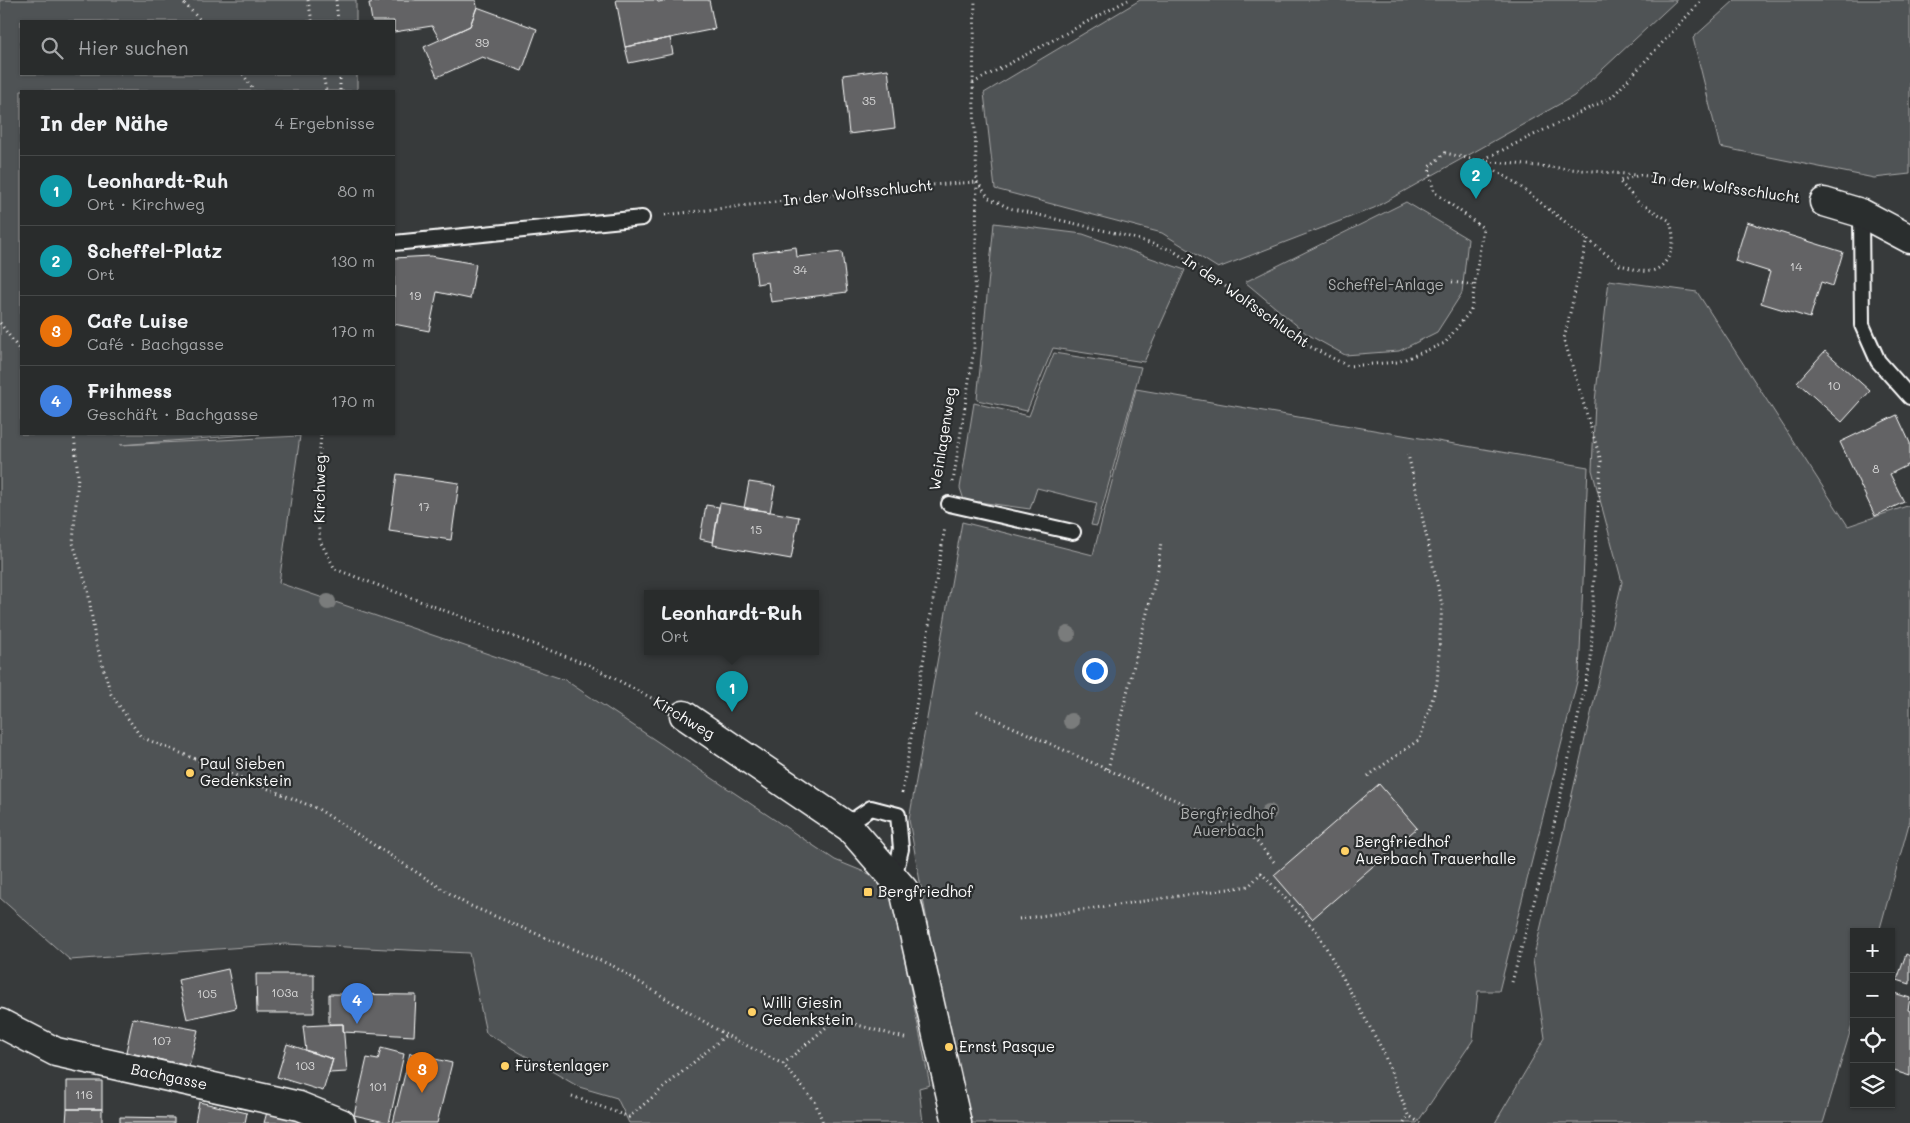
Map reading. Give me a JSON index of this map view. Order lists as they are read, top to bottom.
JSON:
{
  "streets": {
    "street": ["Kirchweg", "Bachgasse"],
    "path": ["In der Wolfsschlucht", "Weinlagenweg"]
  },
  "crossings": [
    ["In der Wolfsschlucht", "Weinlagenweg"]
  ],
  "parks": ["Scheffel-Anlage", "Bergfriedhof Auerbach"],
  "places": {
    "other": [
      "Paul Sieben Gedenkstein",
      "Bergfriedhof Auerbach Trauerhalle",
      "Willi Giesin Gedenkstein",
      "Ernst Pasque",
      "Fürstenlager"
    ],
    "transit": ["Bergfriedhof"]
  },
  "house_numbers": [
    "39",
    "35",
    "14",
    "34",
    "19",
    "10",
    "8",
    "17",
    "15",
    "103a",
    "105",
    "107",
    "103",
    "101",
    "116"
  ],
  "page": {
    "search": "Hier suchen",
    "heading": ["In der Nähe", "4 Ergebnisse"],
    "list": [
      {
        "mark": "1",
        "name": "Leonhardt-Ruh",
        "note": "Ort · Kirchweg",
        "value": "80 m"
      },
      {
        "mark": "2",
        "name": "Scheffel-Platz",
        "note": "Ort",
        "value": "130 m"
      },
      {
        "mark": "3",
        "name": "Cafe Luise",
        "note": "Café · Bachgasse",
        "value": "170 m"
      },
      {
        "mark": "4",
        "name": "Frihmess",
        "note": "Geschäft · Bachgasse",
        "value": "170 m"
      }
    ],
    "pins": [
      "2",
      "1",
      "4",
      "3"
    ],
    "popup": ["Leonhardt-Ruh", "Ort"],
    "map_buttons": ["+", "−"]
  }
}
